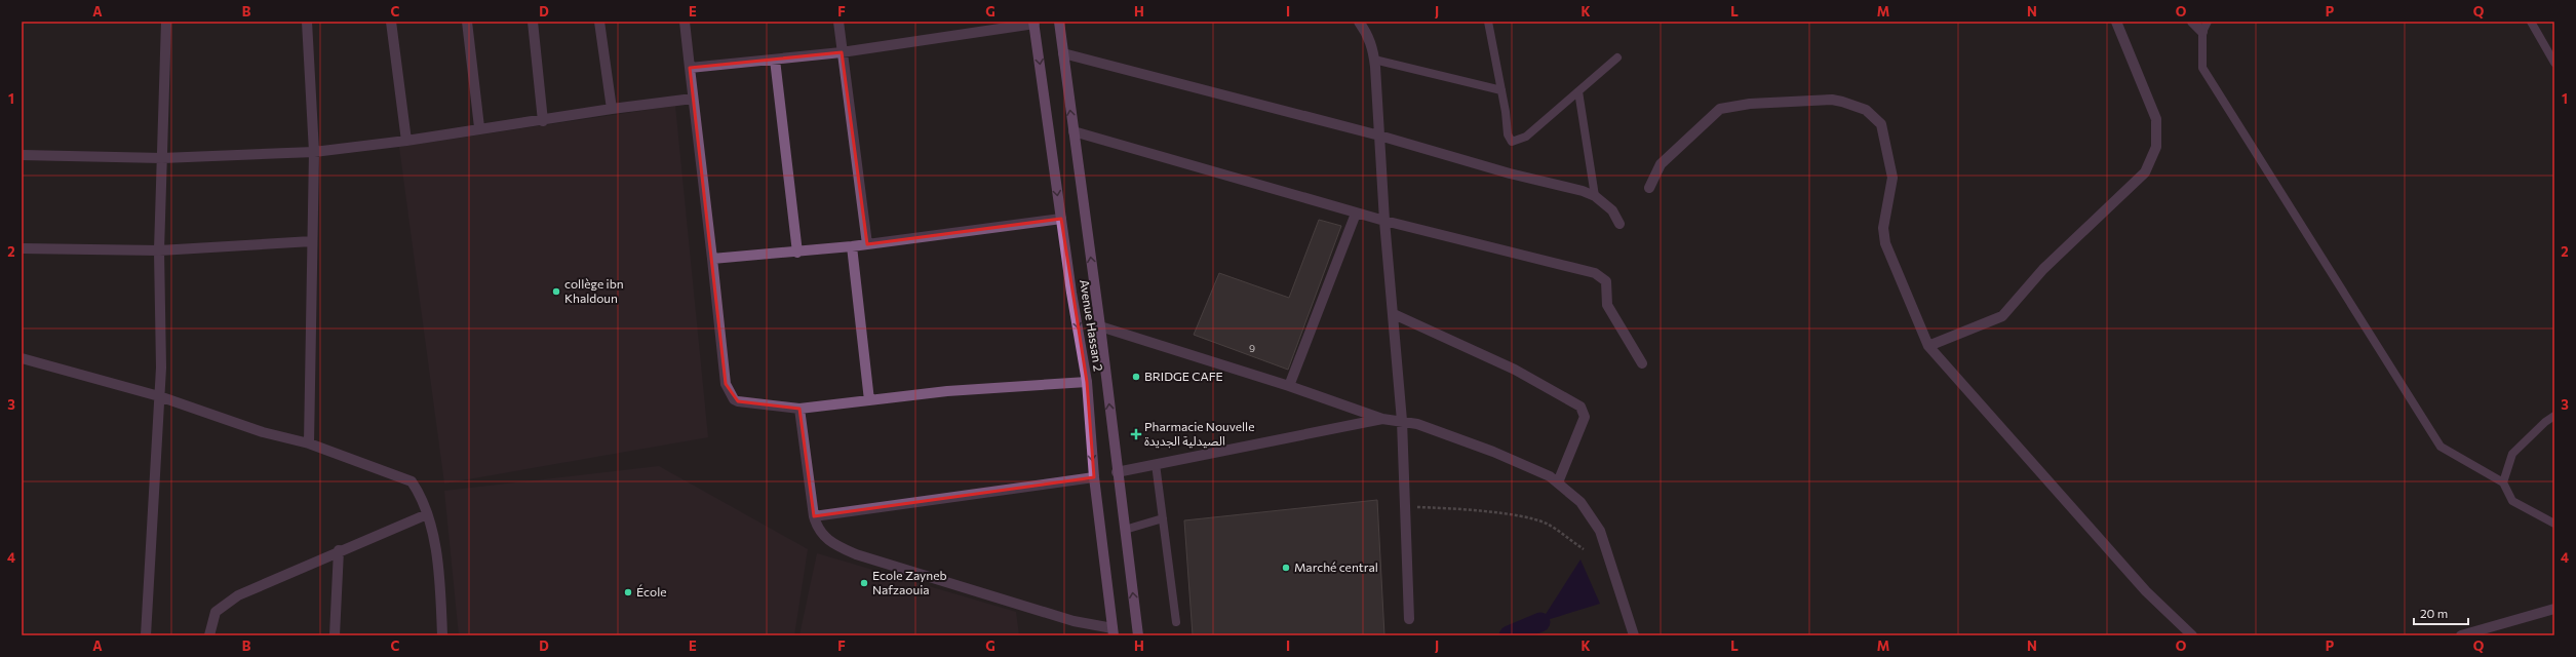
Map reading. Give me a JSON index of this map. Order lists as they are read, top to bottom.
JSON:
{
  "streets": {
    "main road": ["Avenue Hassan 2"]
  },
  "places": {
    "other": [
      "collège ibn Khaldoun",
      "BRIDGE CAFE",
      "Marché central",
      "Ecole Zayneb Nafzaouia",
      "École"
    ],
    "health": ["Pharmacie Nouvelle الصيدلية الجديدة"]
  },
  "house_numbers": ["9"],
  "scale_bar": "20 m",
  "grid": {
    "columns": [
      "A",
      "B",
      "C",
      "D",
      "E",
      "F",
      "G",
      "H",
      "I",
      "J",
      "K",
      "L",
      "M",
      "N",
      "O",
      "P",
      "Q"
    ],
    "rows": [
      "1",
      "2",
      "3",
      "4"
    ]
  }
}
